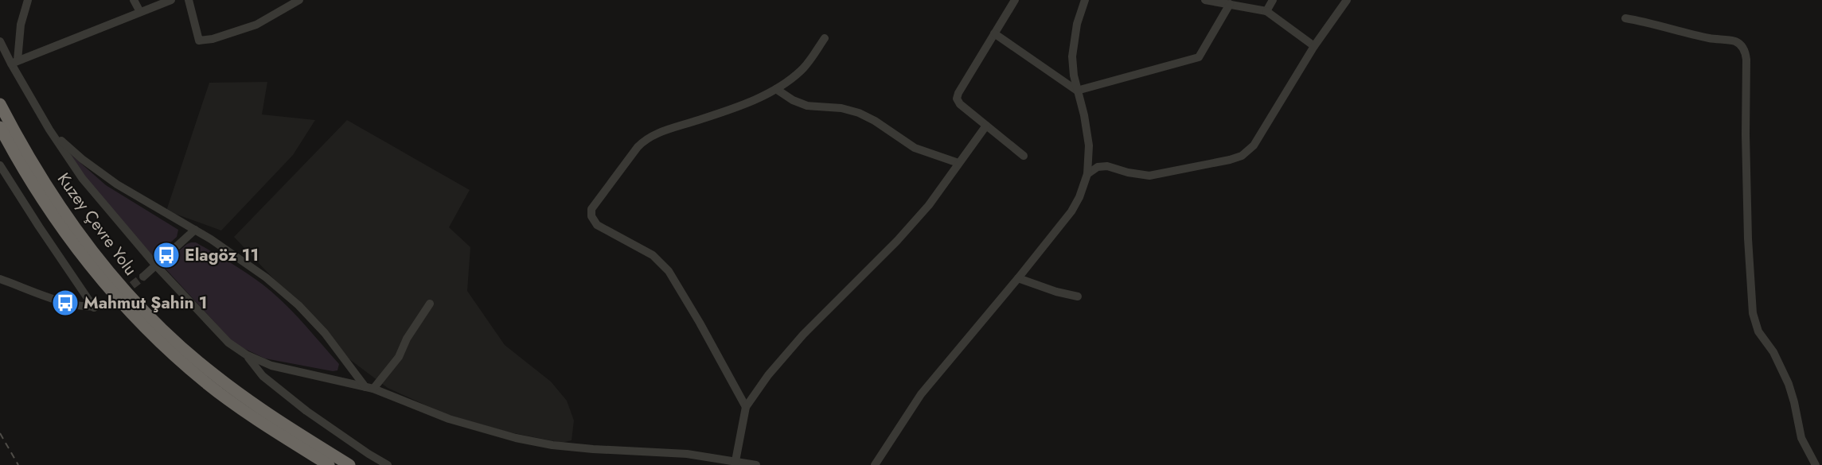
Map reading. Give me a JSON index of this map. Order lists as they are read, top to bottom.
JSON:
{
  "streets": {
    "highway": ["Kuzey Çevre Yolu"]
  },
  "places": {
    "bus stop": ["Elagöz 11", "Mahmut Şahin 1"]
  }
}
